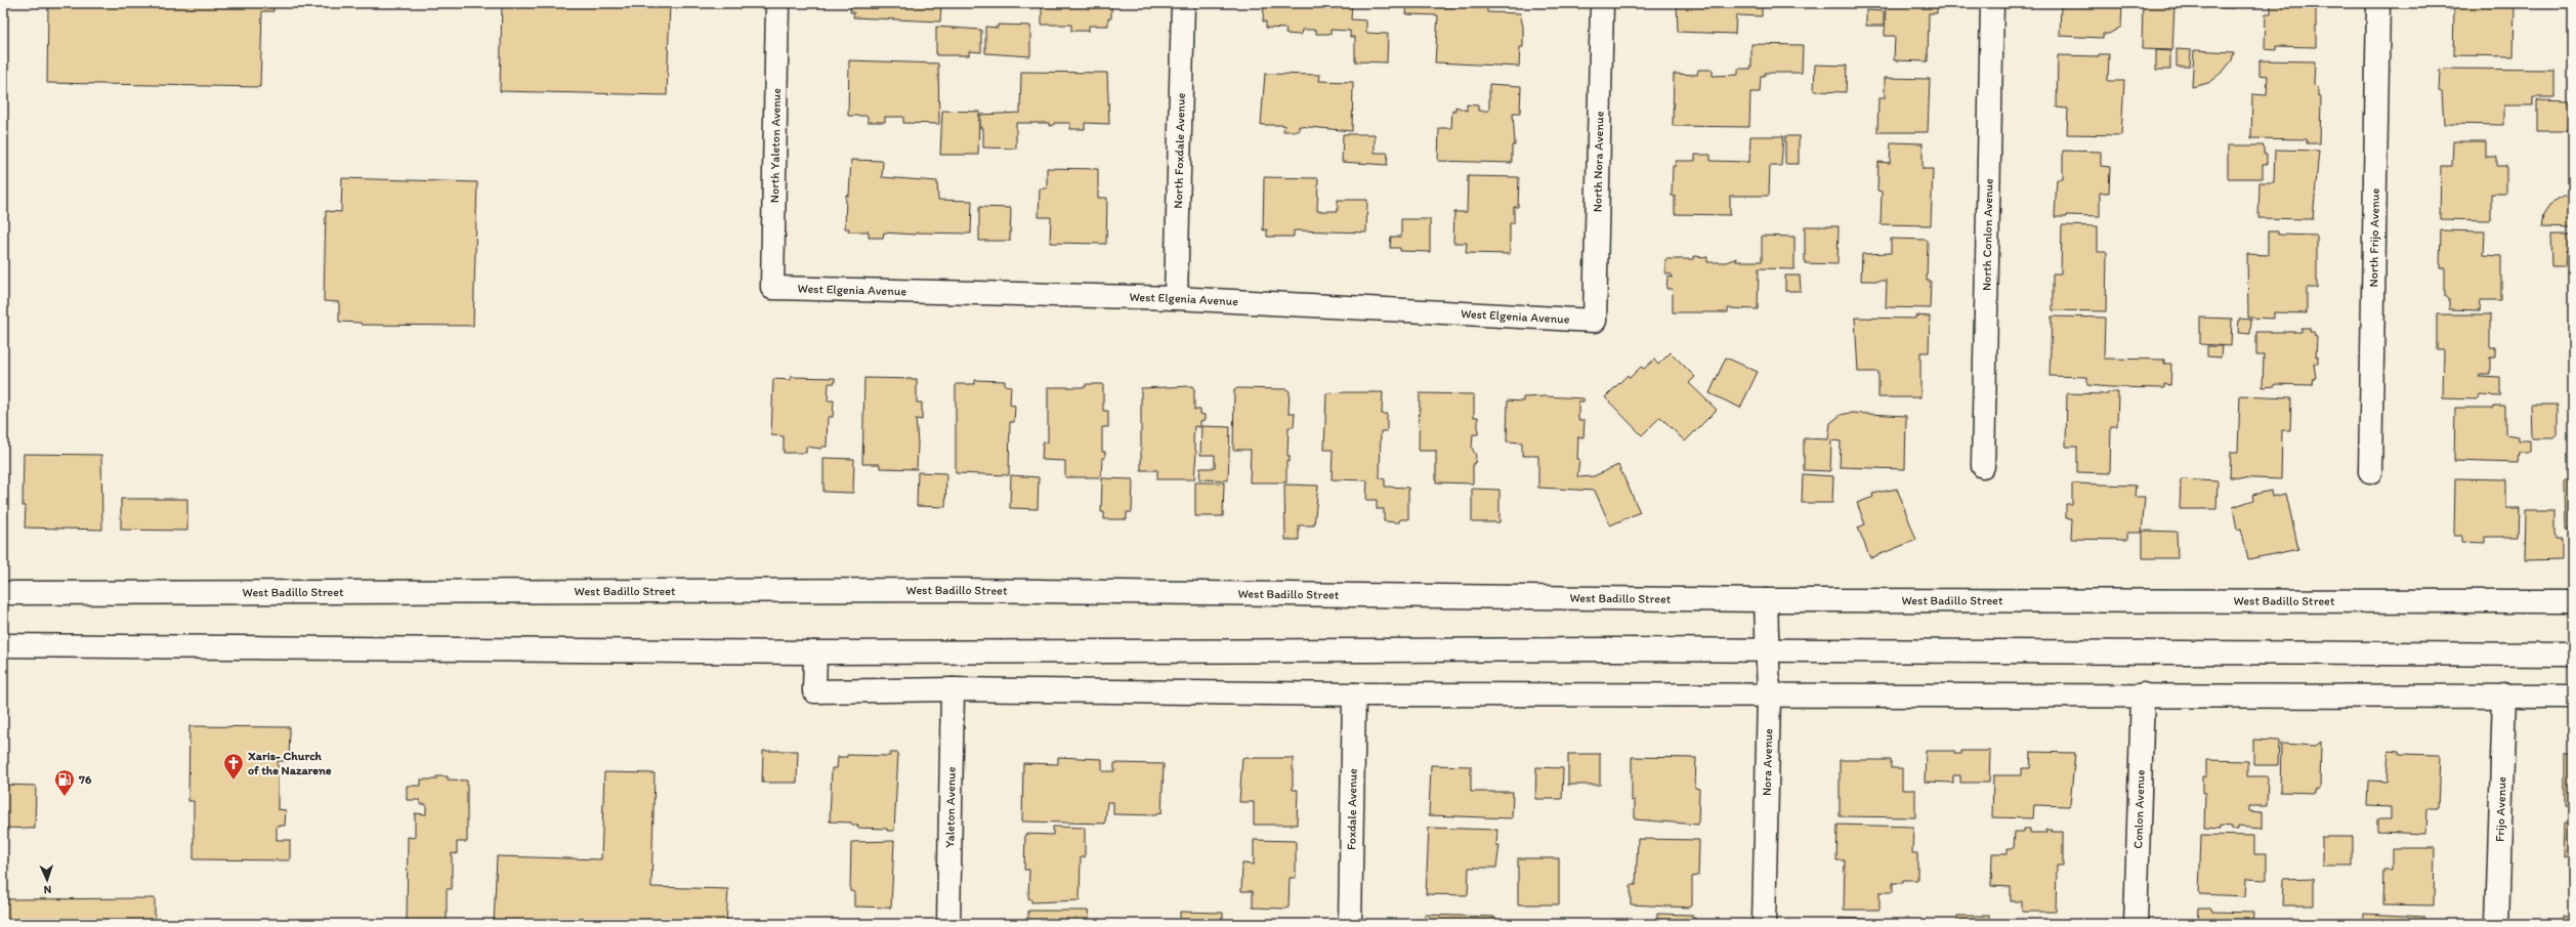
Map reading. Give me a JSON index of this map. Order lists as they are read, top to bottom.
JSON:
{
  "streets": {
    "street": [
      "North Yaleton Avenue",
      "North Foxdale Avenue",
      "North Nora Avenue",
      "North Conlon Avenue",
      "North Frijo Avenue",
      "West Elgenia Avenue",
      "West Badillo Street",
      "Nora Avenue",
      "Yaleton Avenue",
      "Foxdale Avenue",
      "Conlon Avenue",
      "Frijo Avenue"
    ]
  },
  "crossings": [
    ["North Yaleton Avenue", "West Elgenia Avenue"],
    ["North Foxdale Avenue", "West Elgenia Avenue"],
    ["North Nora Avenue", "West Elgenia Avenue"],
    ["West Badillo Street", "Nora Avenue"]
  ],
  "places": {
    "church": ["Xaris- Church of the Nazarene"],
    "fuel station": ["76"]
  },
  "north": "bottom"
}
